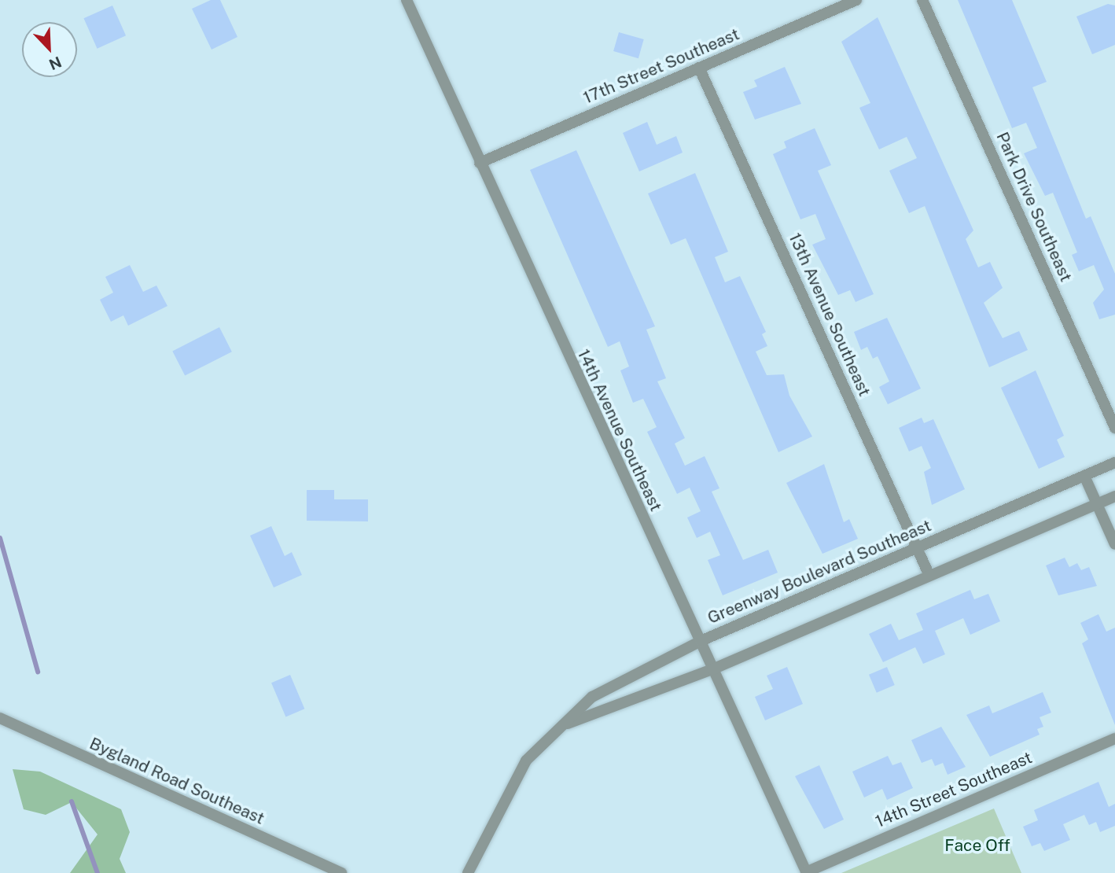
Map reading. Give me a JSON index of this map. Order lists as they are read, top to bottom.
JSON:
{
  "streets": {
    "street": [
      "17th Street Southeast",
      "Park Drive Southeast",
      "13th Avenue Southeast",
      "14th Avenue Southeast",
      "Greenway Boulevard Southeast",
      "Bygland Road Southeast",
      "14th Street Southeast"
    ]
  },
  "crossings": [
    ["17th Street Southeast", "13th Avenue Southeast"],
    ["17th Street Southeast", "14th Avenue Southeast"],
    ["13th Avenue Southeast", "Greenway Boulevard Southeast"],
    ["14th Avenue Southeast", "Greenway Boulevard Southeast"],
    ["14th Avenue Southeast", "14th Street Southeast"]
  ],
  "parks": ["Face Off"],
  "north": "bottom right"
}
